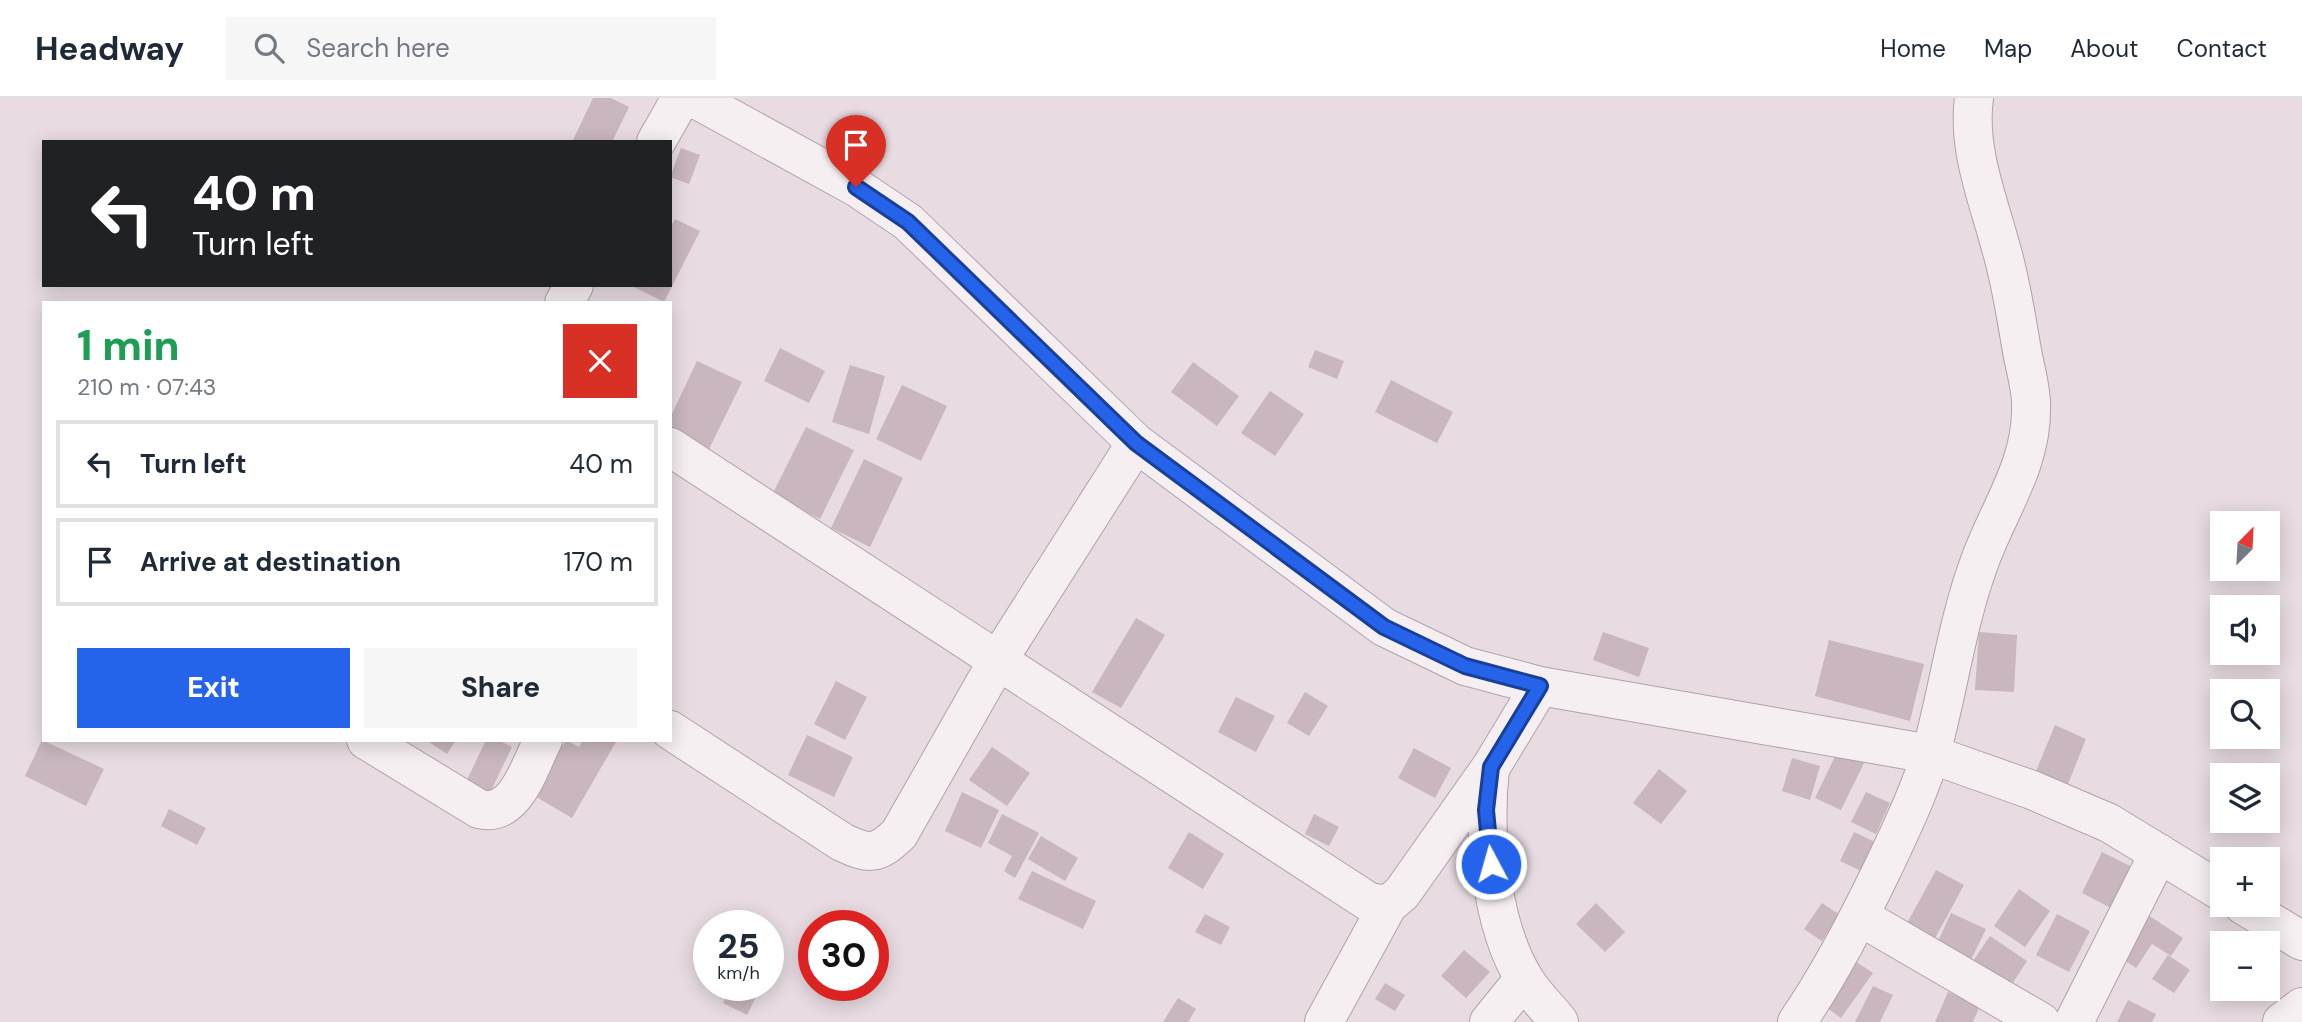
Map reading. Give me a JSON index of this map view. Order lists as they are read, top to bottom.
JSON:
{
  "north": "top right",
  "page": {
    "header": "Headway",
    "search": "Search here",
    "nav": [
      "Home",
      "Map",
      "About",
      "Contact"
    ],
    "turn": ["40 m", "Turn left"],
    "heading": ["1 min", "210 m · 07:43"],
    "list": [
      {
        "name": "Turn left",
        "value": "40 m"
      },
      {
        "name": "Arrive at destination",
        "value": "170 m"
      }
    ],
    "map_buttons": ["+", "−"],
    "buttons": ["Exit", "Share"],
    "speed": "25 km/h",
    "limit": "30"
  }
}
